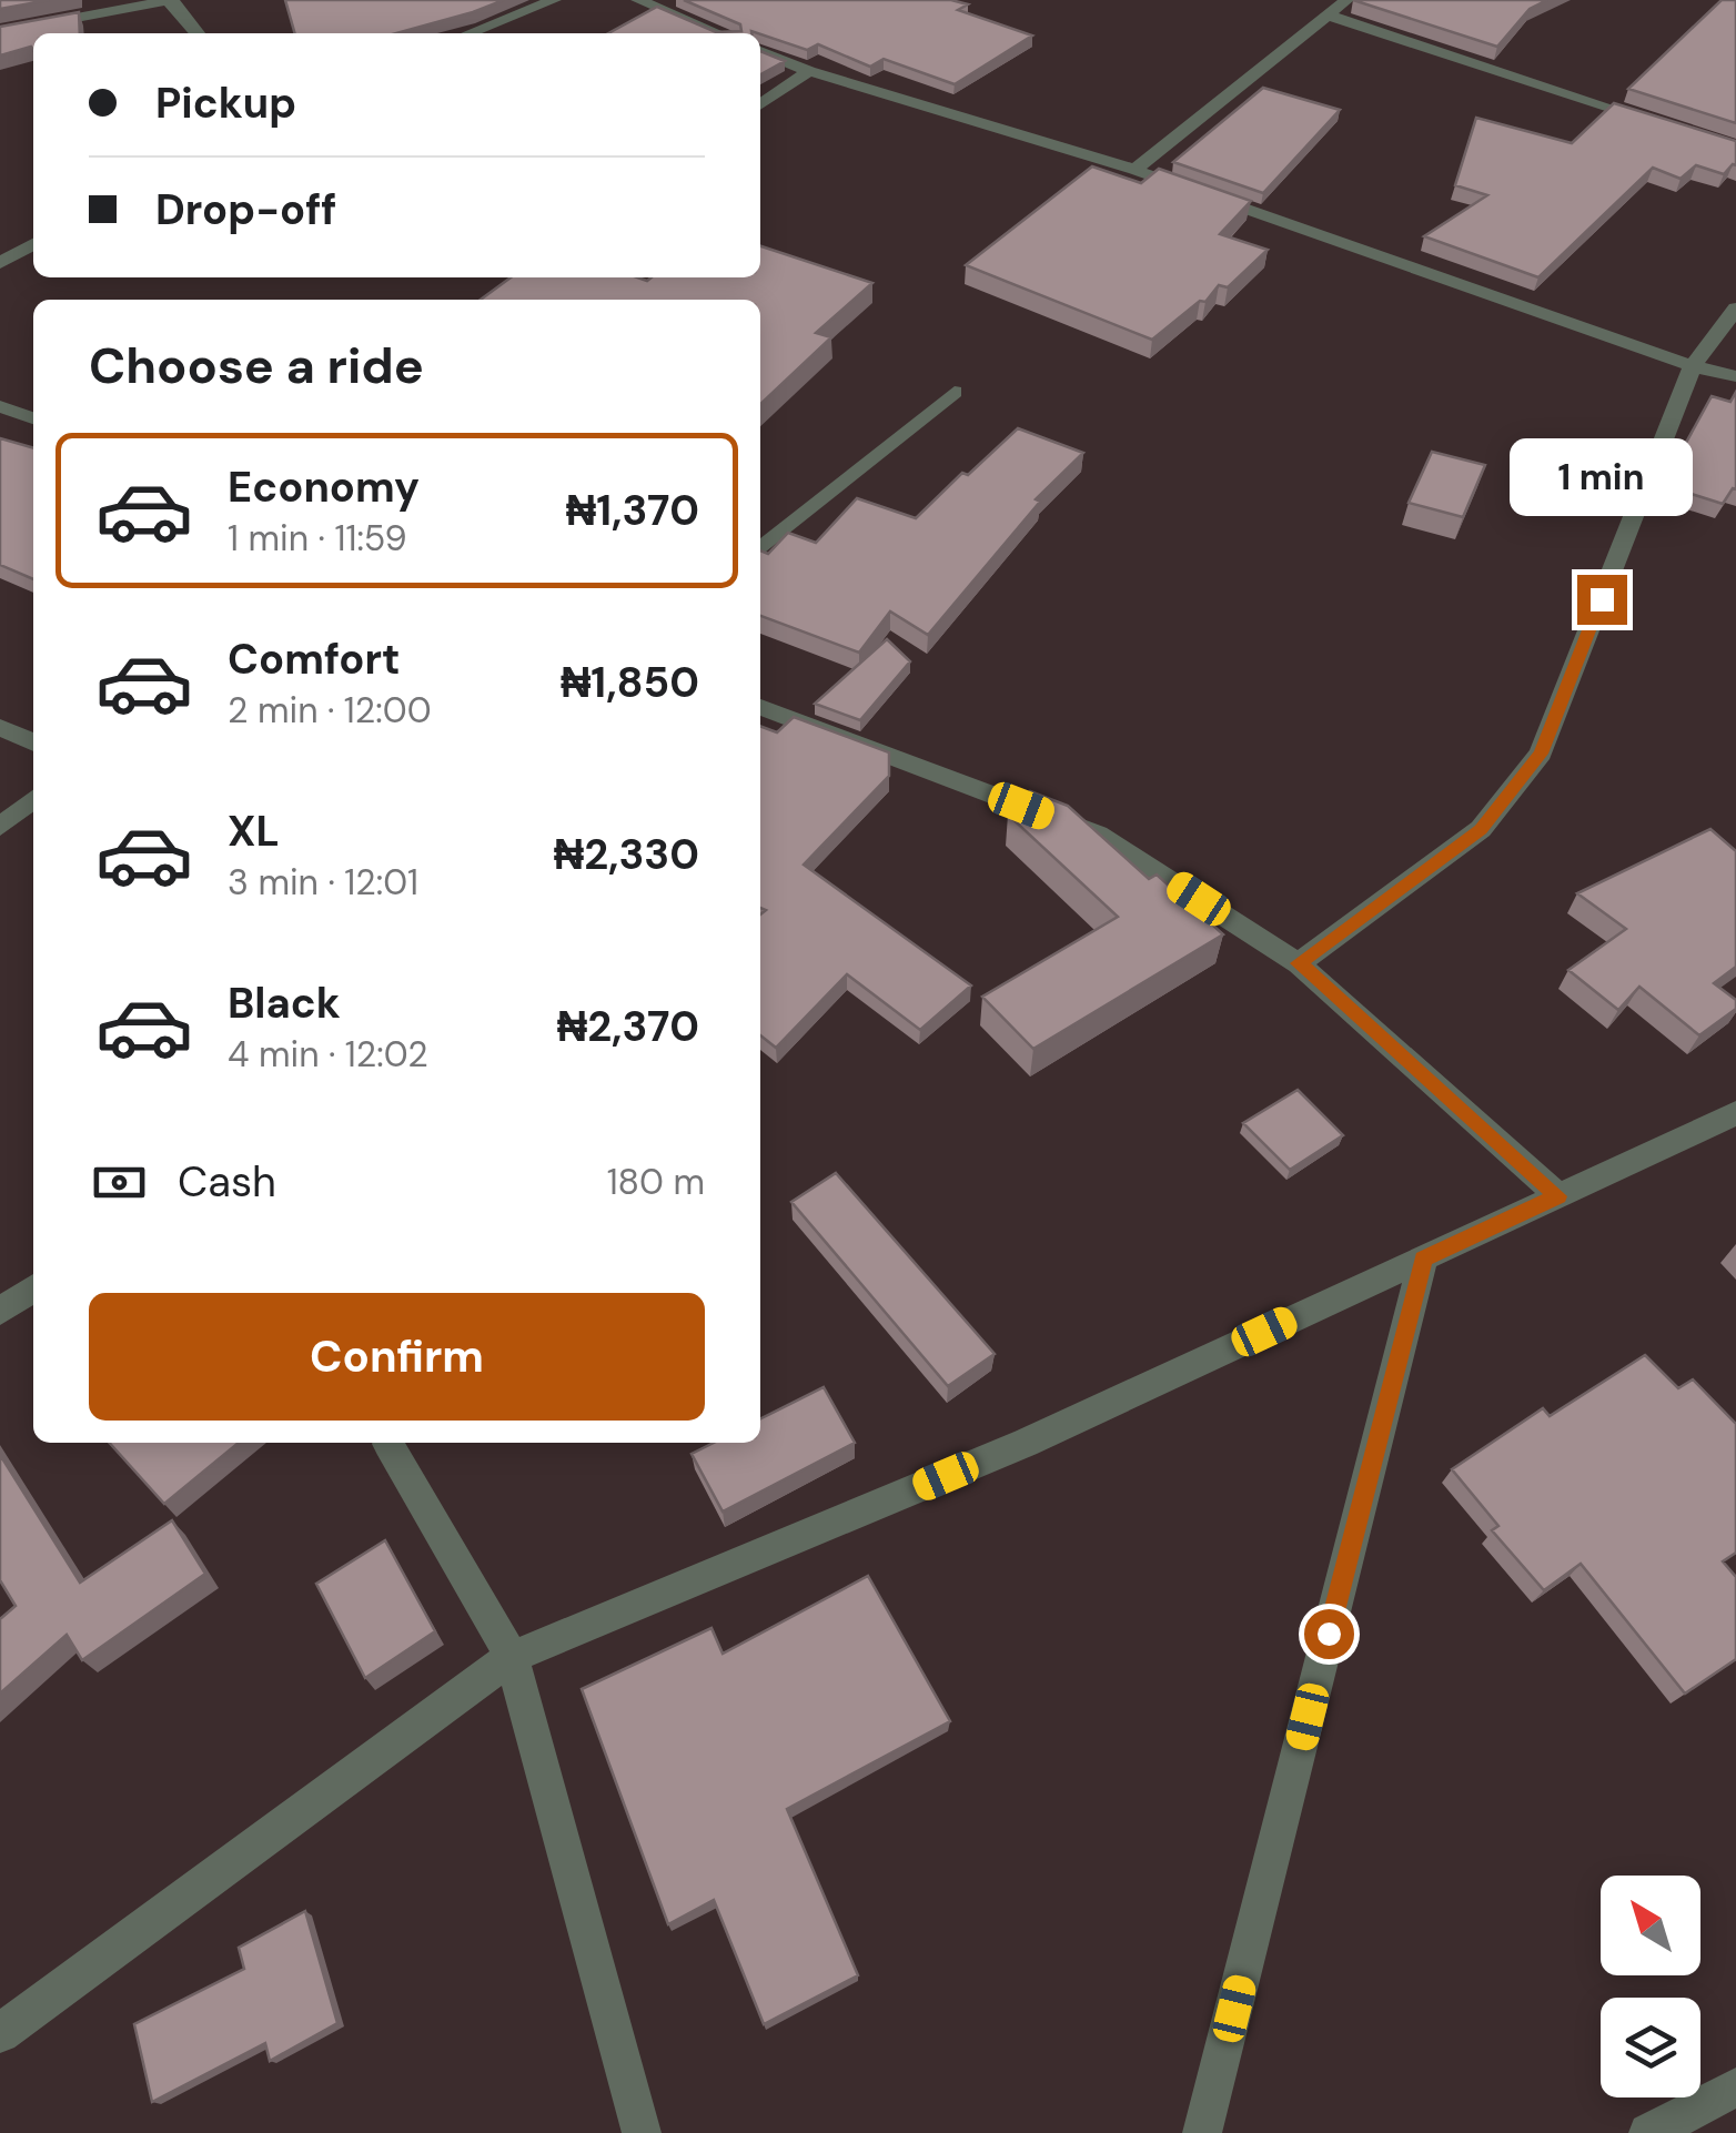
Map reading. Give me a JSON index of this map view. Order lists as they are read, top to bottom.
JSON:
{
  "north": "top left",
  "page": {
    "banner": ["Pickup", "Drop-off"],
    "heading": "Choose a ride",
    "list": [
      {
        "name": "Economy",
        "note": "1 min · 11:59",
        "value": "₦1,370"
      },
      {
        "name": "Comfort",
        "note": "2 min · 12:00",
        "value": "₦1,850"
      },
      {
        "name": "XL",
        "note": "3 min · 12:01",
        "value": "₦2,330"
      },
      {
        "name": "Black",
        "note": "4 min · 12:02",
        "value": "₦2,370"
      }
    ],
    "bubble": "1 min",
    "pay": ["Cash", "180 m"],
    "buttons": "Confirm"
  }
}
